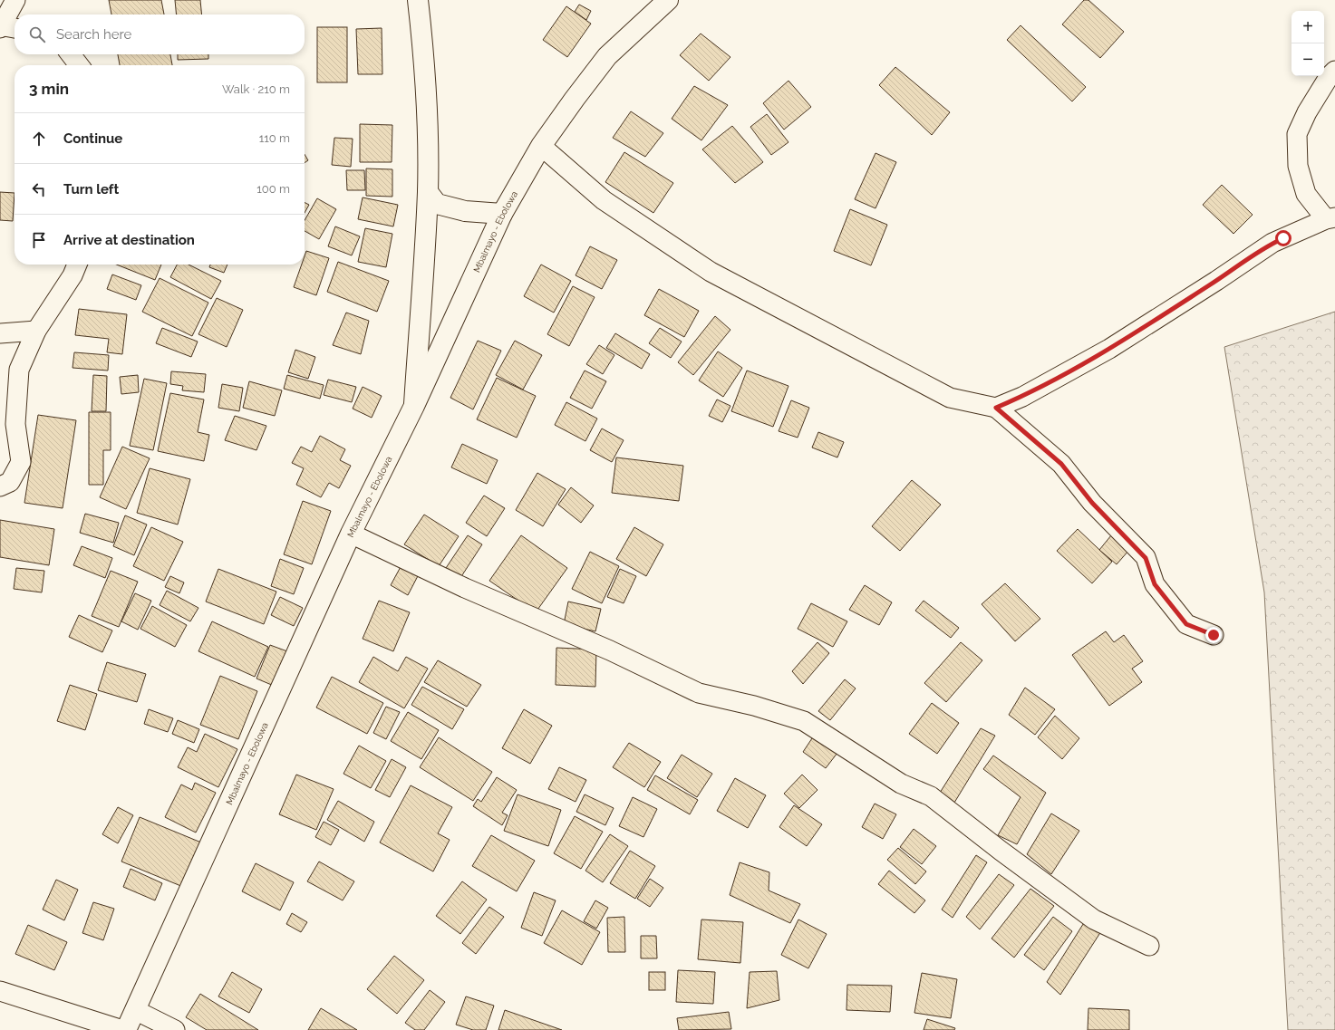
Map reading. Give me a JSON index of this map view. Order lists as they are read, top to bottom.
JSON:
{
  "streets": {
    "main road": ["Mbalmayo - Ebolowa"]
  },
  "page": {
    "map_buttons": ["+", "−"],
    "search": "Search here",
    "heading": ["3 min", "Walk · 210 m"],
    "list": [
      ["Continue", "110 m"],
      ["Turn left", "100 m"],
      "Arrive at destination"
    ]
  }
}
